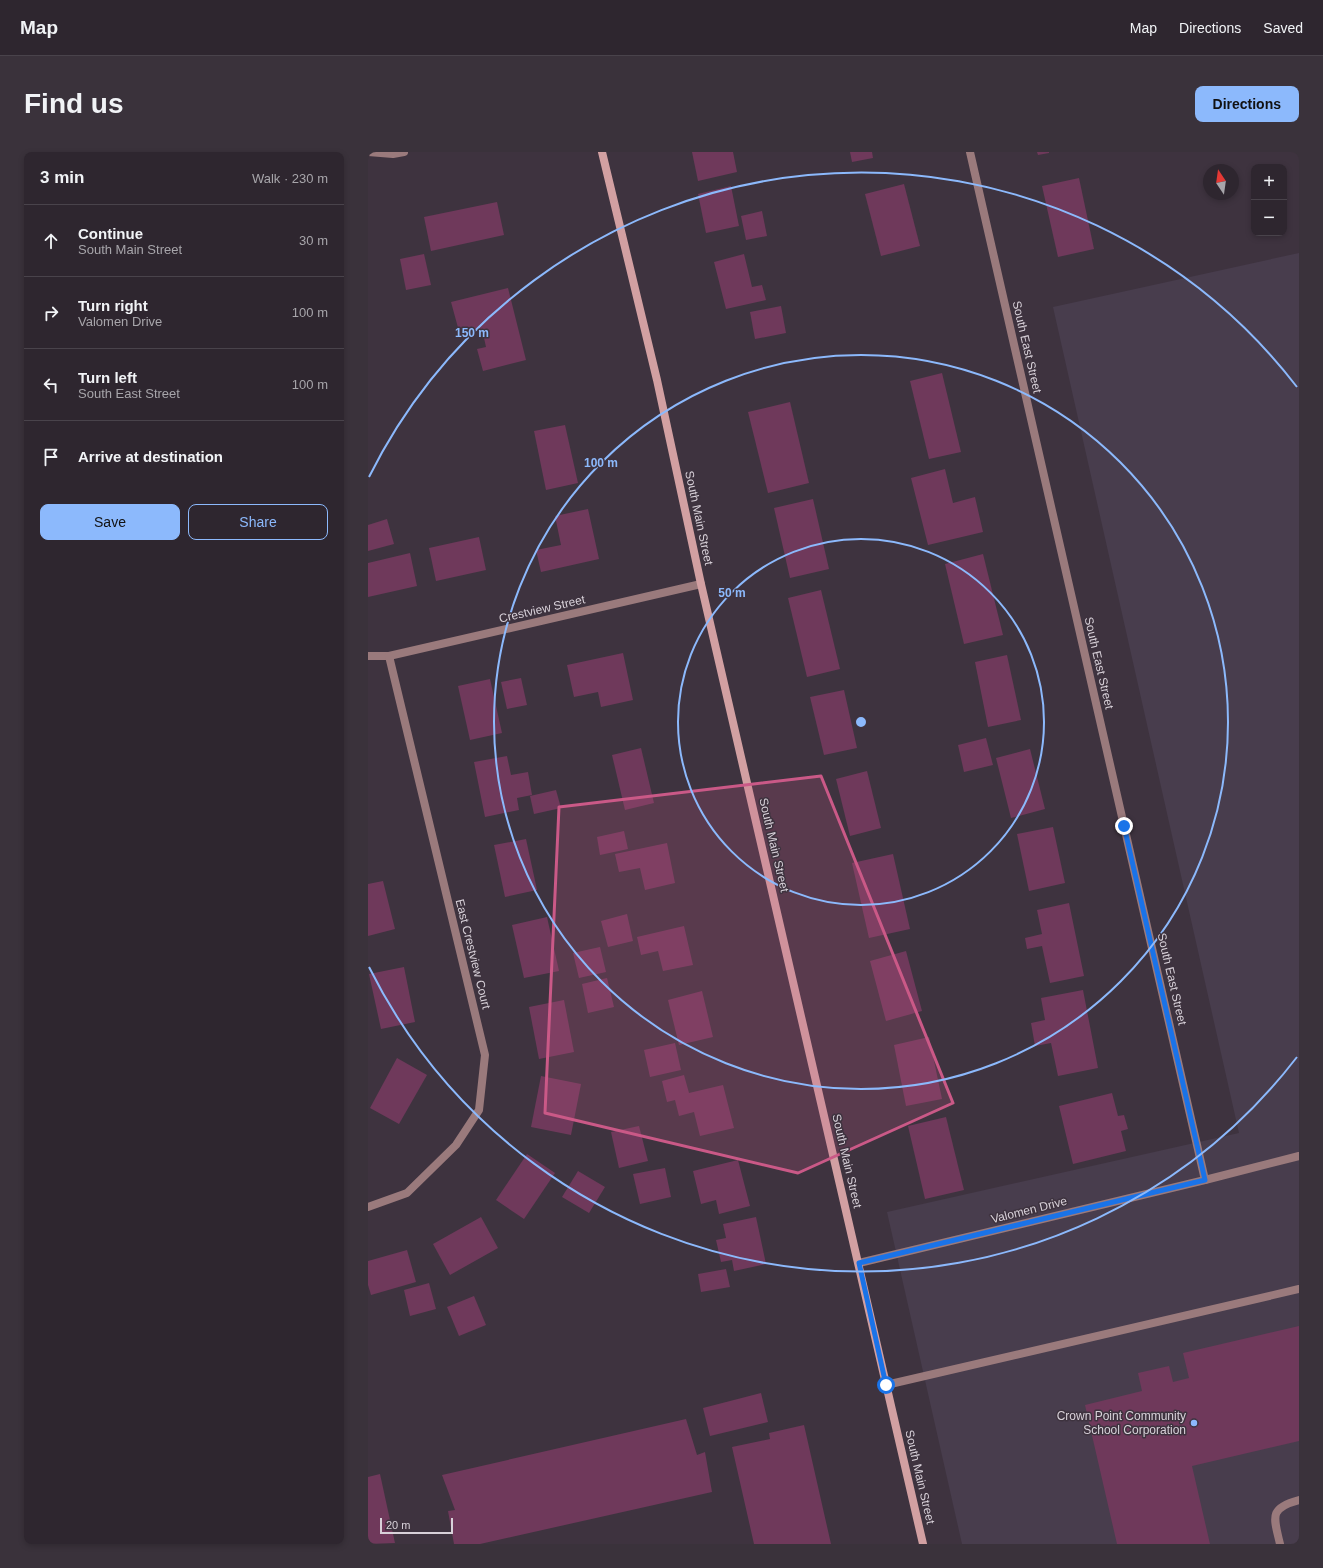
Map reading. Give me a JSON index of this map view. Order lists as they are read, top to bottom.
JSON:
{
  "streets": {
    "street": [
      "South East Street",
      "South Main Street",
      "Crestview Street",
      "East Crestview Court",
      "Valomen Drive"
    ]
  },
  "crossings": [
    ["South East Street", "Valomen Drive"],
    ["South Main Street", "Crestview Street"],
    ["South Main Street", "Valomen Drive"],
    ["Crestview Street", "East Crestview Court"]
  ],
  "places": ["Crown Point Community School Corporation"],
  "scale_bar": "20 m",
  "north": "top",
  "page": {
    "header": "Map",
    "nav": ["Map", "Directions", "Saved"],
    "buttons": [
      "Directions",
      ["Save", "Share"]
    ],
    "title": "Find us",
    "heading": ["3 min", "Walk · 230 m"],
    "map_buttons": ["+", "−"],
    "list": [
      ["Continue", "South Main Street", "30 m"],
      ["Turn right", "Valomen Drive", "100 m"],
      ["Turn left", "South East Street", "100 m"],
      "Arrive at destination"
    ],
    "scale": "20 m"
  },
  "rings": ["150 m", "100 m", "50 m"]
}
